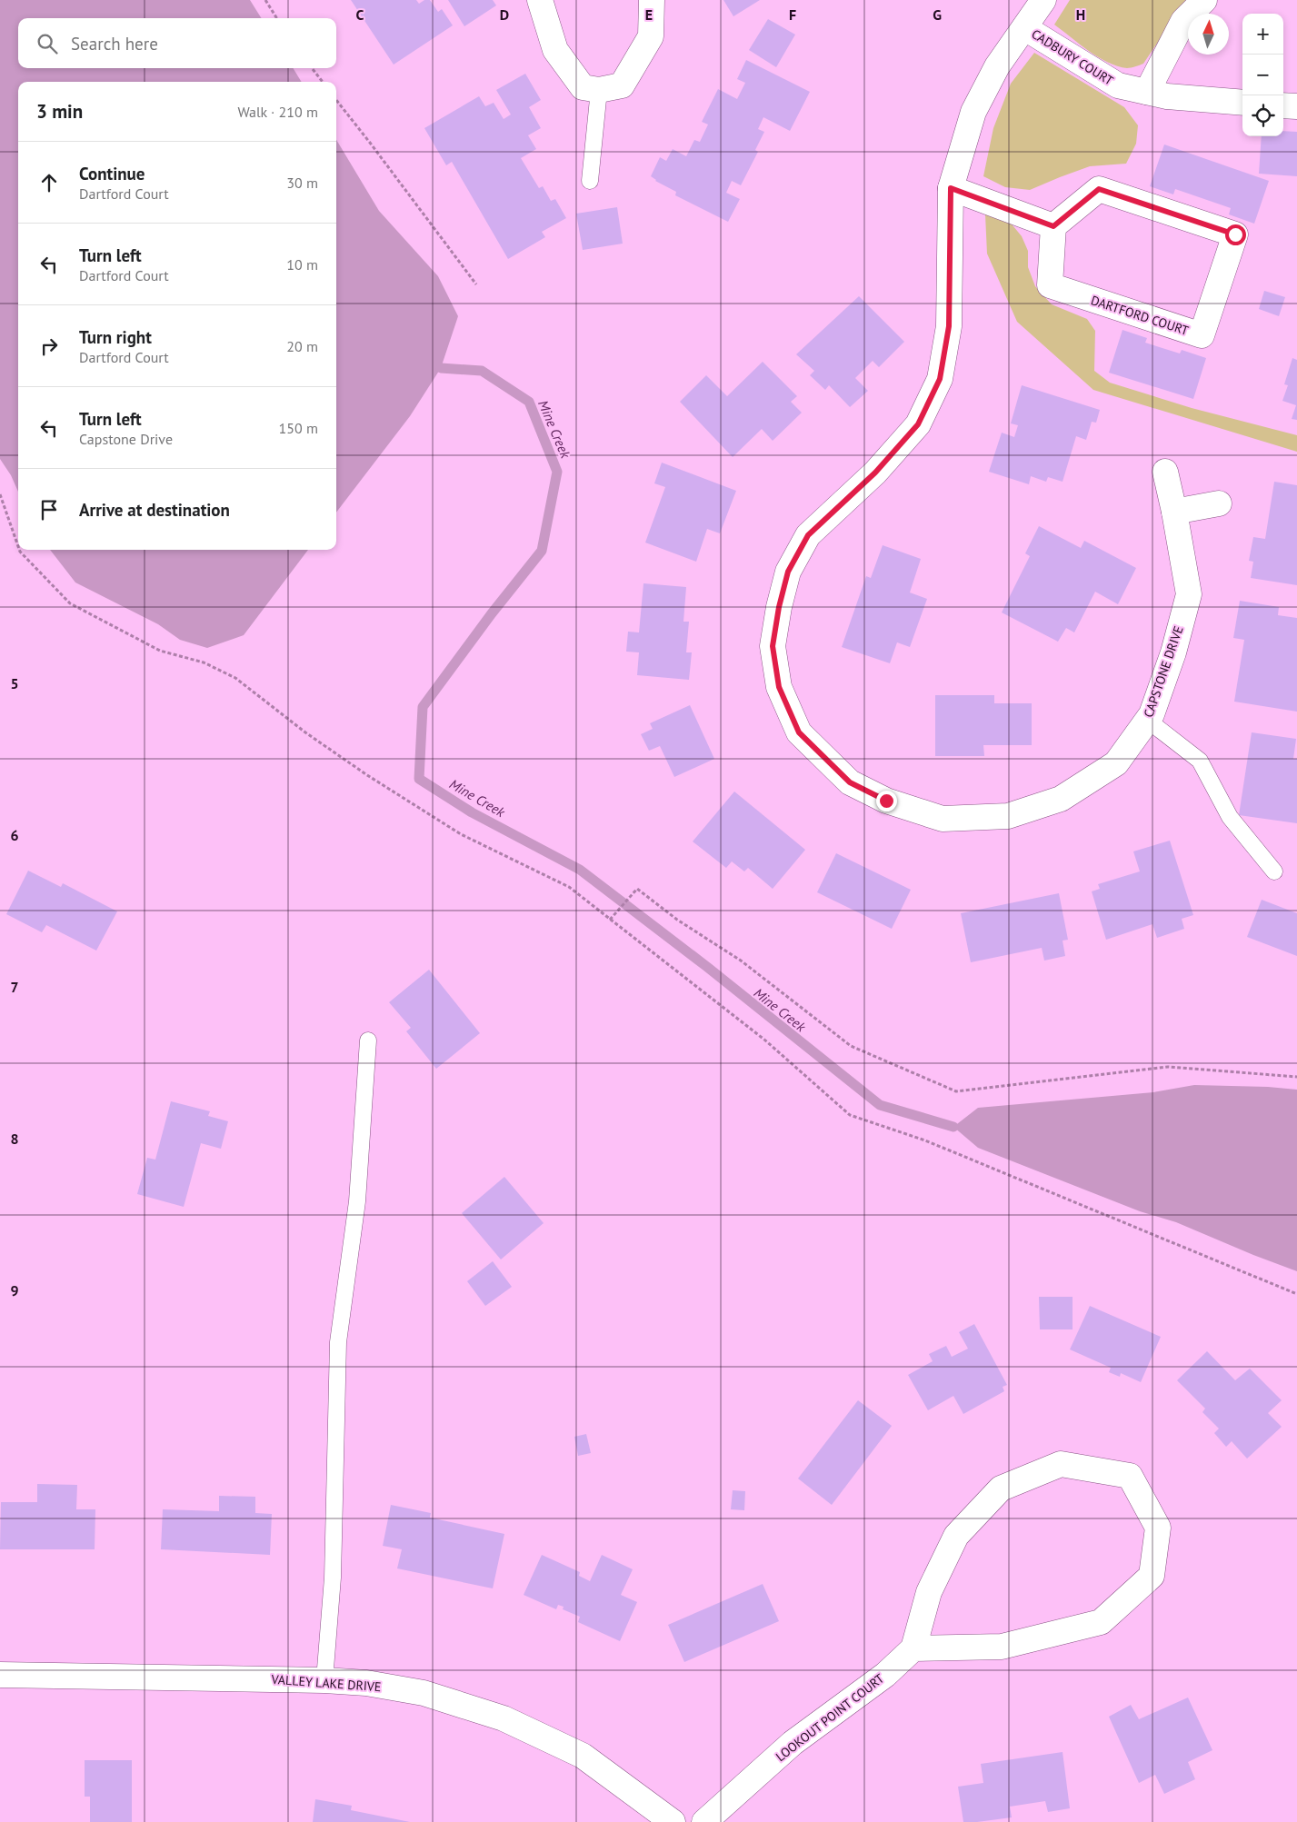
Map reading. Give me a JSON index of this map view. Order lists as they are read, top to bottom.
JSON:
{
  "streets": {
    "street": [
      "CADBURY COURT",
      "DARTFORD COURT",
      "CAPSTONE DRIVE",
      "VALLEY LAKE DRIVE",
      "LOOKOUT POINT COURT"
    ]
  },
  "crossings": [
    ["CADBURY COURT", "CAPSTONE DRIVE"]
  ],
  "water": ["Mine Creek"],
  "north": "top",
  "page": {
    "map_buttons": ["+", "−"],
    "search": "Search here",
    "heading": ["3 min", "Walk · 210 m"],
    "list": [
      ["Continue", "Dartford Court", "30 m"],
      ["Turn left", "Dartford Court", "10 m"],
      ["Turn right", "Dartford Court", "20 m"],
      ["Turn left", "Capstone Drive", "150 m"],
      "Arrive at destination"
    ]
  },
  "grid": {
    "columns": [
      "C",
      "D",
      "E",
      "F",
      "G",
      "H"
    ],
    "rows": [
      "5",
      "6",
      "7",
      "8",
      "9"
    ]
  }
}
